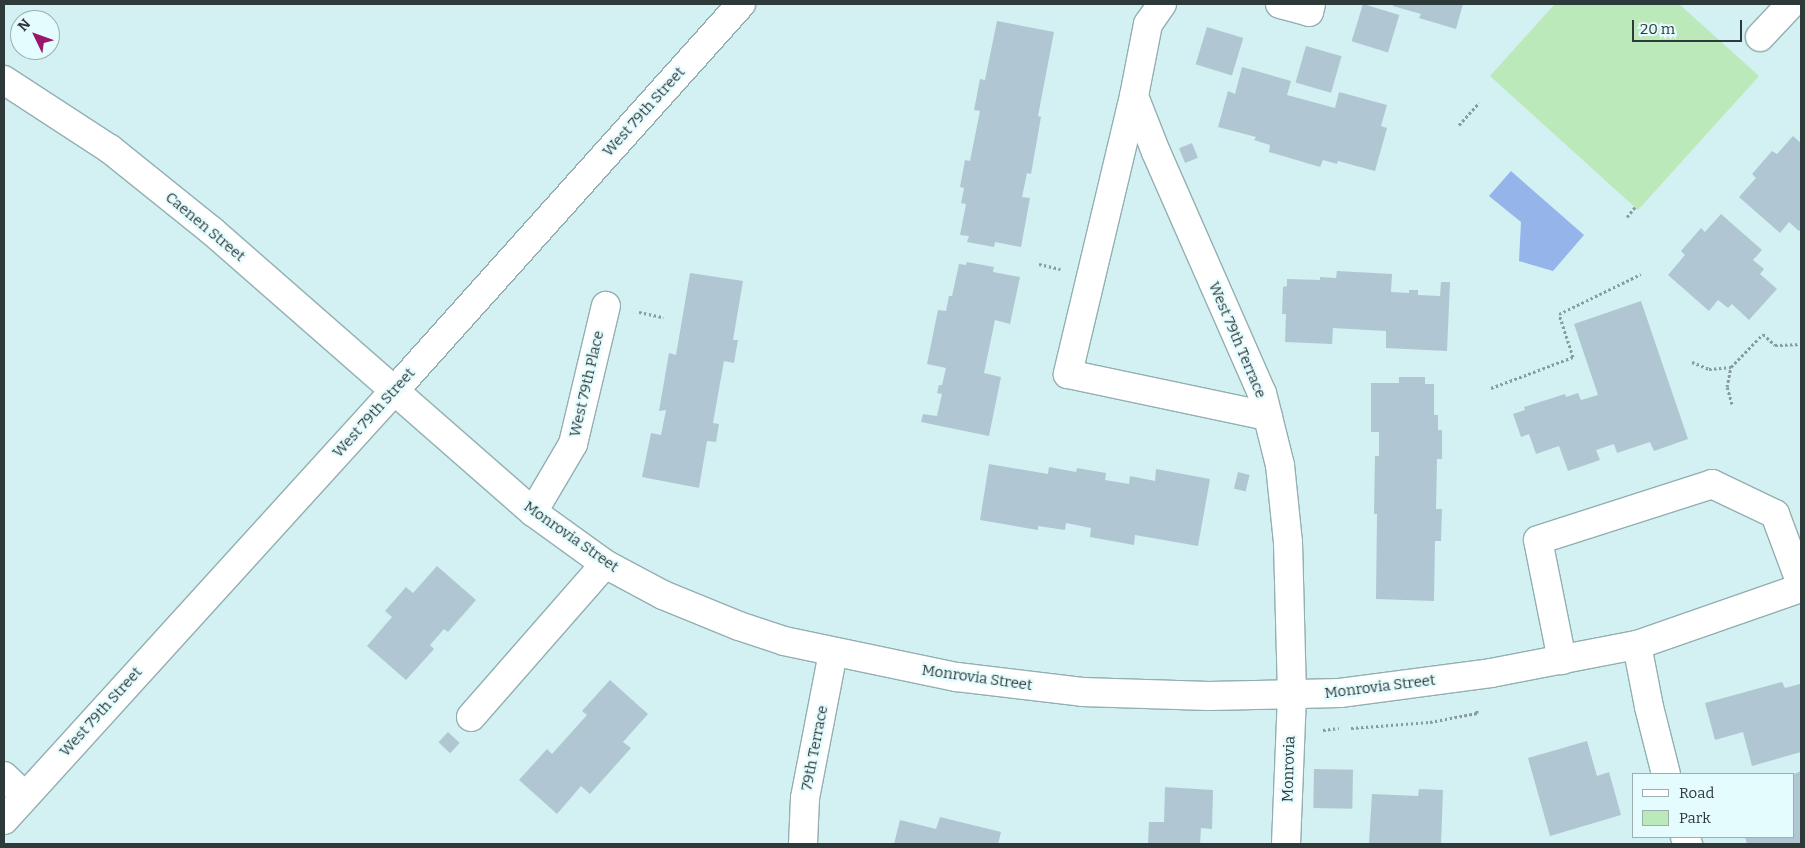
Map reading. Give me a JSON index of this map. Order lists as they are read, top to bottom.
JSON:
{
  "streets": {
    "street": [
      "West 79th Street",
      "Caenen Street",
      "West 79th Terrace",
      "West 79th Place",
      "Monrovia Street",
      "79th Terrace",
      "Monrovia"
    ]
  },
  "crossings": [
    ["West 79th Street", "Caenen Street"],
    ["West 79th Street", "Monrovia Street"],
    ["Caenen Street", "Monrovia Street"],
    ["West 79th Terrace", "Monrovia Street"],
    ["West 79th Terrace", "Monrovia"],
    ["West 79th Place", "Monrovia Street"],
    ["Monrovia Street", "79th Terrace"],
    ["Monrovia Street", "Monrovia"]
  ],
  "legend": ["Road", "Park"],
  "scale_bar": "20 m",
  "north": "top left"
}
